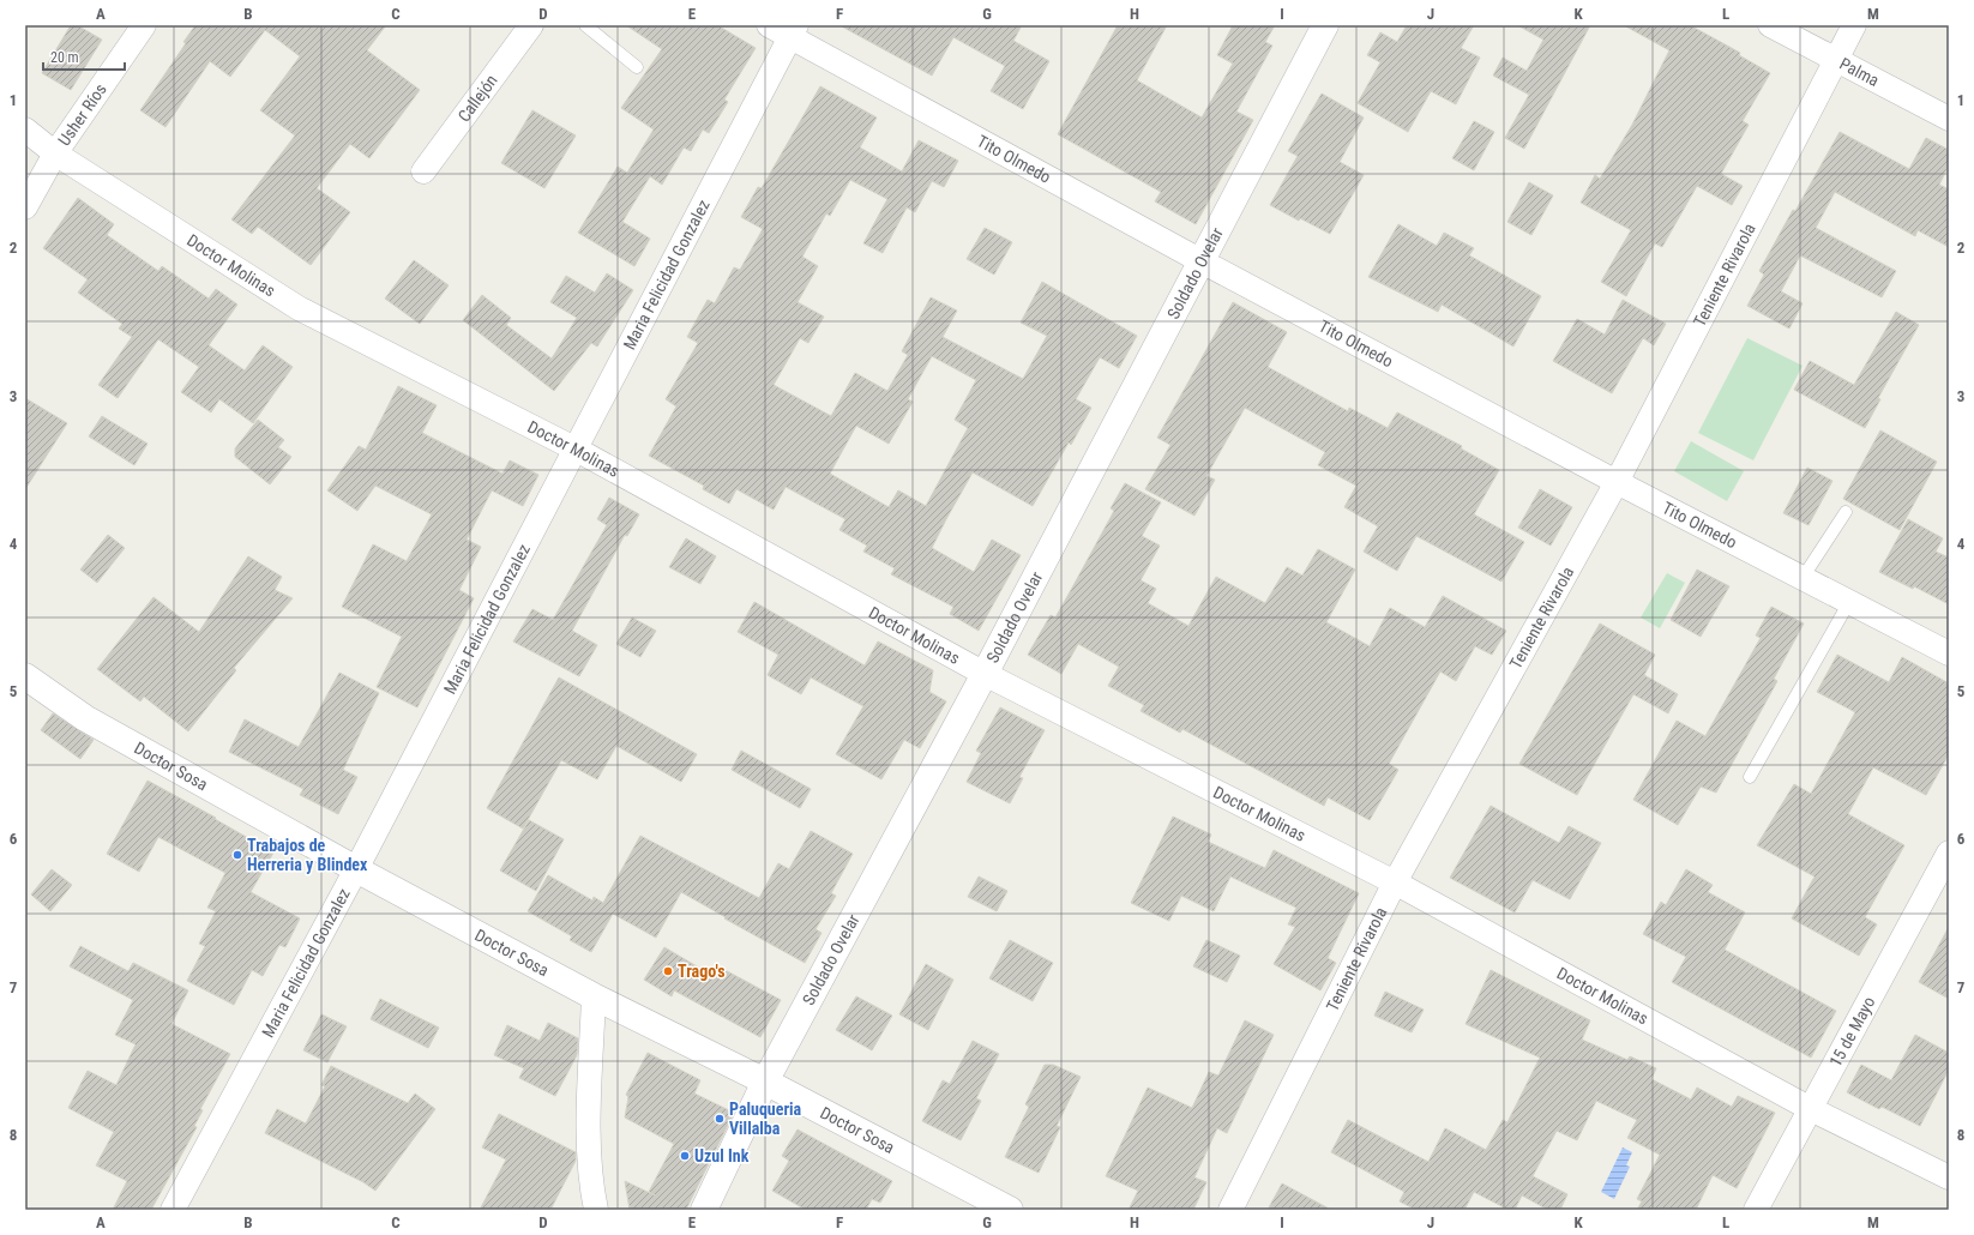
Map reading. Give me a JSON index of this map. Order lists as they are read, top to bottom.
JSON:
{
  "streets": {
    "main road": ["Soldado Ovelar", "Doctor Sosa"],
    "street": [
      "Palma",
      "Callejón",
      "Usher Ríos",
      "Tito Olmedo",
      "Doctor Molinas",
      "Maria Felicidad Gonzalez",
      "Teniente Rivarola",
      "15 de Mayo"
    ]
  },
  "crossings": [
    ["Palma", "Teniente Rivarola"],
    ["Usher Ríos", "Doctor Molinas"],
    ["Tito Olmedo", "Soldado Ovelar"],
    ["Tito Olmedo", "Maria Felicidad Gonzalez"],
    ["Tito Olmedo", "Teniente Rivarola"],
    ["Doctor Molinas", "Soldado Ovelar"],
    ["Doctor Molinas", "Maria Felicidad Gonzalez"],
    ["Doctor Molinas", "Teniente Rivarola"],
    ["Doctor Molinas", "15 de Mayo"],
    ["Soldado Ovelar", "Doctor Sosa"],
    ["Maria Felicidad Gonzalez", "Doctor Sosa"]
  ],
  "places": [
    "Trabajos de Herreria y Blindex",
    "Trago's",
    "Paluqueria Villalba",
    "Uzul Ink"
  ],
  "scale_bar": "20 m",
  "grid": {
    "columns": [
      "A",
      "B",
      "C",
      "D",
      "E",
      "F",
      "G",
      "H",
      "I",
      "J",
      "K",
      "L",
      "M"
    ],
    "rows": [
      "1",
      "2",
      "3",
      "4",
      "5",
      "6",
      "7",
      "8"
    ]
  }
}
